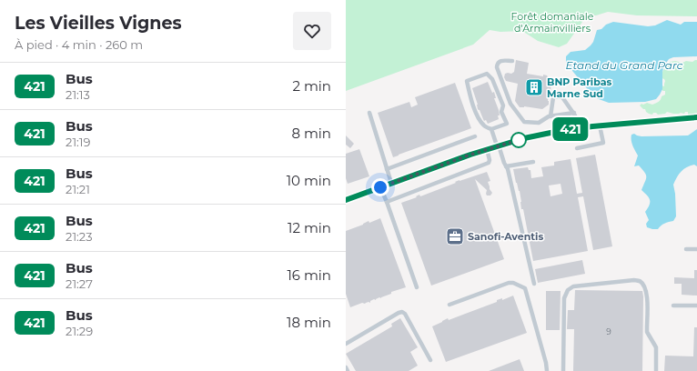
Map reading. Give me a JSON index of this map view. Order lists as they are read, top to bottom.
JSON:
{
  "water": ["Etand du Grand Parc"],
  "parks": ["Forêt domaniale d'Armainvilliers"],
  "places": {
    "building": ["BNP Paribas Marne Sud"],
    "office": ["Sanofi-Aventis"]
  },
  "lines": ["bus line 421"],
  "house_numbers": ["9"],
  "page": {
    "heading": ["Les Vieilles Vignes", "À pied · 4 min · 260 m"],
    "on_map": "421",
    "list": [
      {
        "mark": "421",
        "name": "Bus",
        "note": "21:13",
        "value": "2 min"
      },
      {
        "mark": "421",
        "name": "Bus",
        "note": "21:19",
        "value": "8 min"
      },
      {
        "mark": "421",
        "name": "Bus",
        "note": "21:21",
        "value": "10 min"
      },
      {
        "mark": "421",
        "name": "Bus",
        "note": "21:23",
        "value": "12 min"
      },
      {
        "mark": "421",
        "name": "Bus",
        "note": "21:27",
        "value": "16 min"
      },
      {
        "mark": "421",
        "name": "Bus",
        "note": "21:29",
        "value": "18 min"
      }
    ]
  }
}
